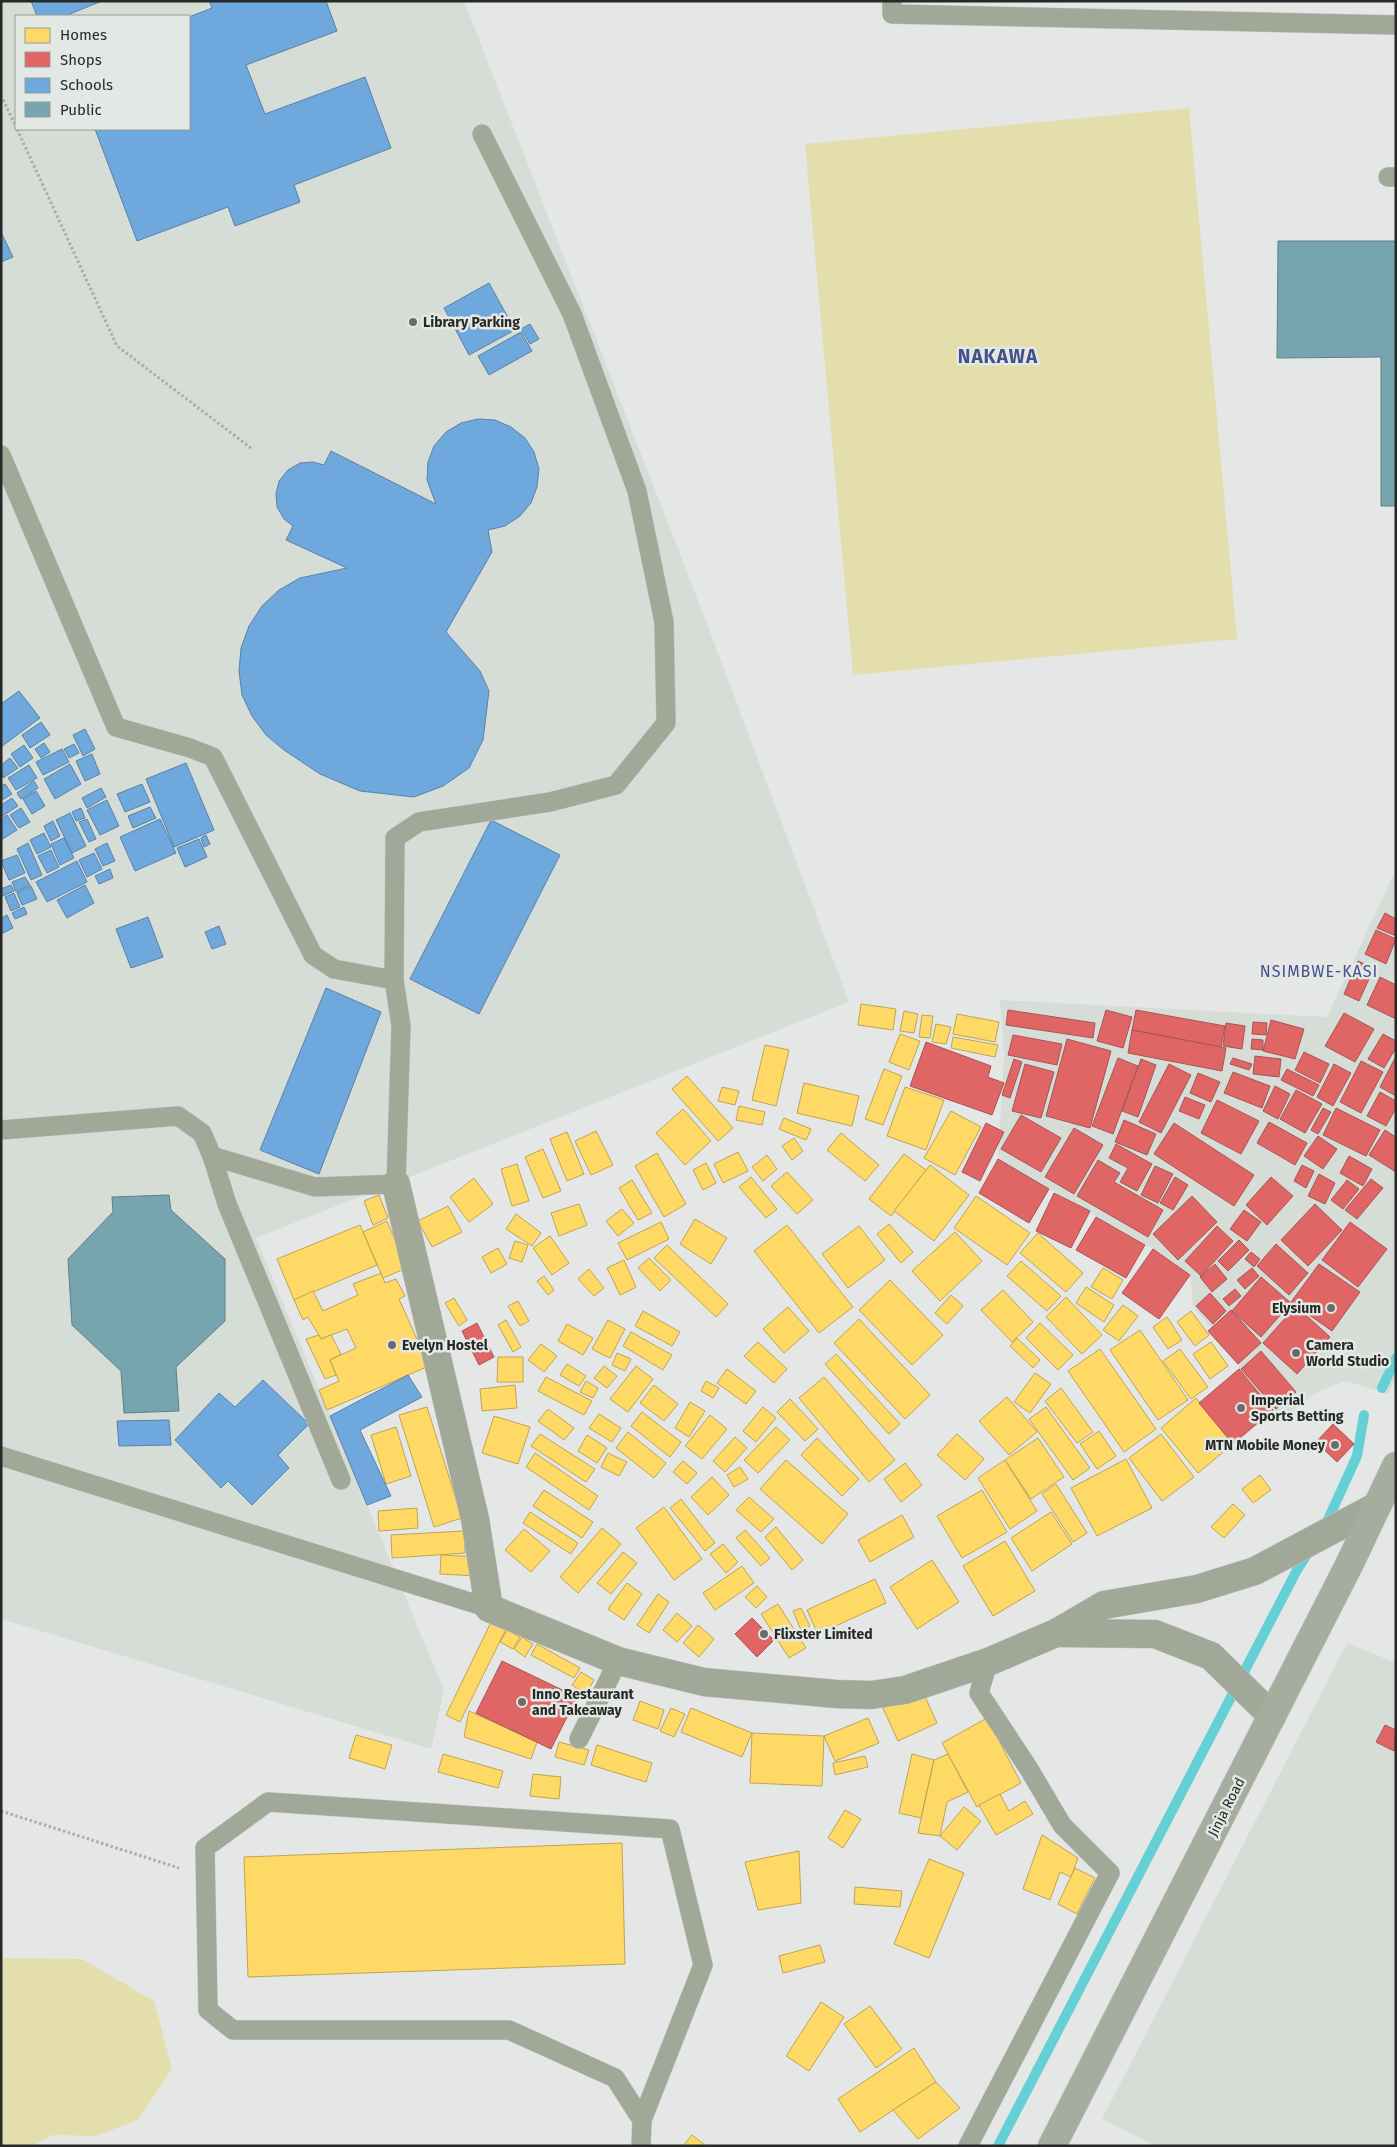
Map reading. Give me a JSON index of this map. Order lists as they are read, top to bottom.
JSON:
{
  "streets": {
    "highway": ["Jinja Road"]
  },
  "districts": ["NAKAWA", "NSIMBWE-KASI"],
  "places": [
    "Library Parking",
    "Elysium",
    "Evelyn Hostel",
    "Camera World Studio",
    "Imperial Sports Betting",
    "MTN Mobile Money",
    "Flixster Limited",
    "Inno Restaurant and Takeaway"
  ],
  "legend": [
    "Homes",
    "Shops",
    "Schools",
    "Public"
  ]
}
